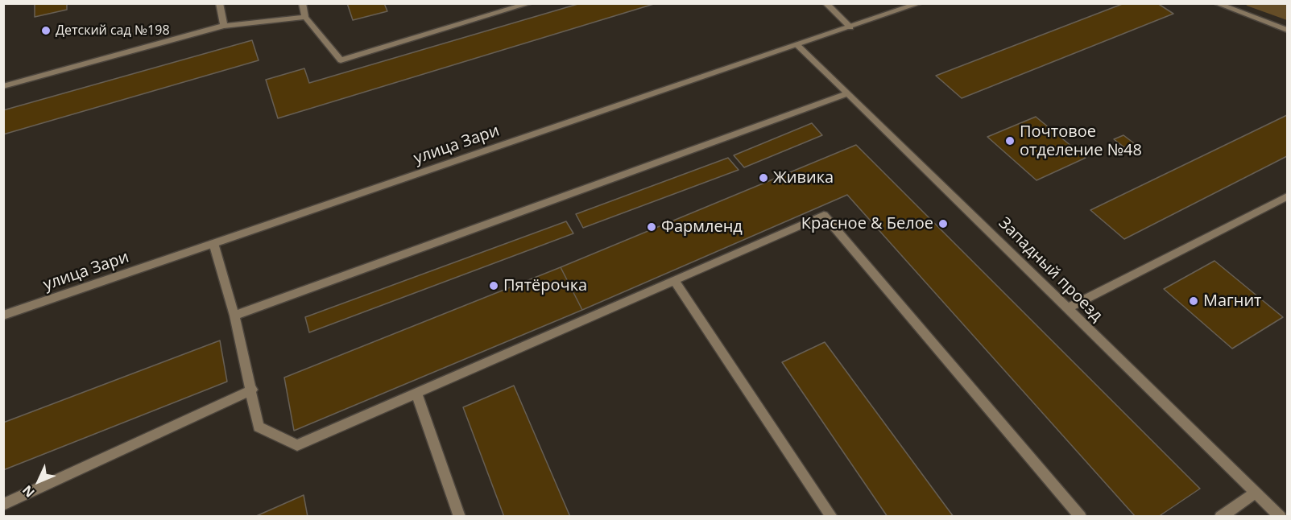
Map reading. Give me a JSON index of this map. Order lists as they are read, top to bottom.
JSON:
{
  "streets": {
    "street": ["улица Зари", "Западный проезд"]
  },
  "crossings": [
    ["улица Зари", "Западный проезд"]
  ],
  "places": [
    "Детский сад №198",
    "Почтовое отделение №48",
    "Живика",
    "Красное & Белое",
    "Фармленд",
    "Пятёрочка",
    "Магнит"
  ],
  "north": "bottom left"
}
